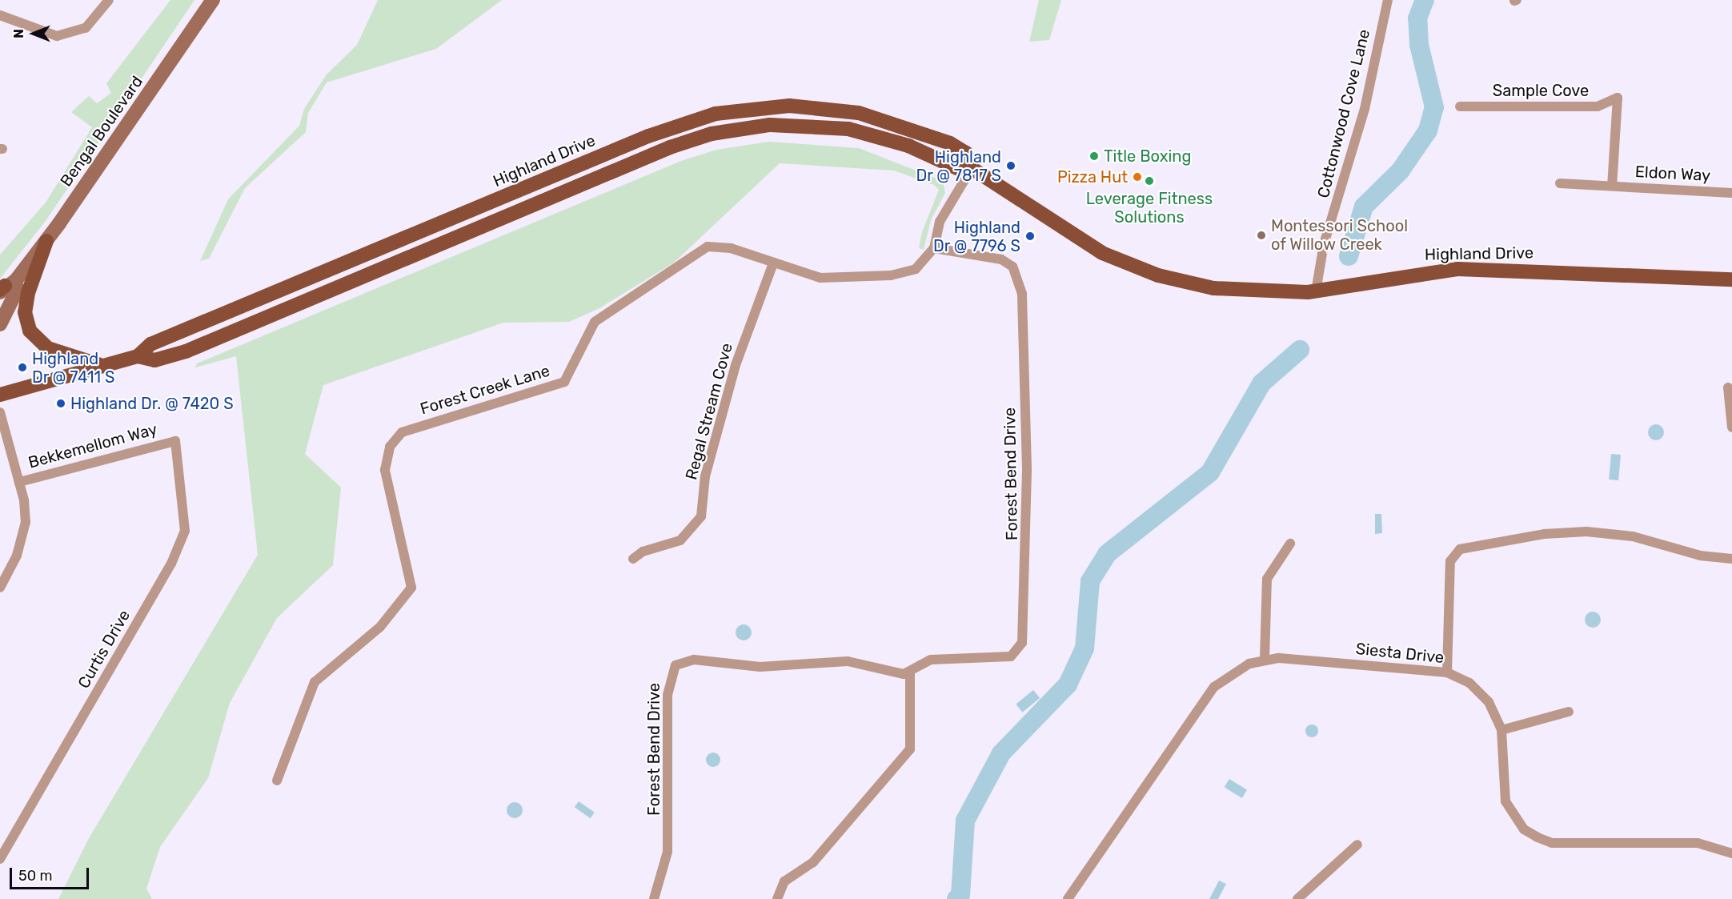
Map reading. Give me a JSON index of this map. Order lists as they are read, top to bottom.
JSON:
{
  "streets": {
    "main road": ["Bengal Boulevard", "Highland Drive"],
    "street": [
      "Sample Cove",
      "Cottonwood Cove Lane",
      "Eldon Way",
      "Forest Creek Lane",
      "Regal Stream Cove",
      "Bekkemellom Way",
      "Forest Bend Drive",
      "Curtis Drive",
      "Siesta Drive"
    ]
  },
  "crossings": [
    ["Sample Cove", "Eldon Way"],
    ["Cottonwood Cove Lane", "Highland Drive"],
    ["Highland Drive", "Forest Creek Lane"],
    ["Forest Creek Lane", "Regal Stream Cove"],
    ["Forest Creek Lane", "Forest Bend Drive"],
    ["Bekkemellom Way", "Curtis Drive"]
  ],
  "places": [
    "Title Boxing",
    "Highland Dr @ 7817 S",
    "Pizza Hut",
    "Leverage Fitness Solutions",
    "Montessori School of Willow Creek",
    "Highland Dr @ 7796 S",
    "Highland Dr @ 7411 S",
    "Highland Dr. @ 7420 S"
  ],
  "scale_bar": "50 m",
  "north": "left"
}
